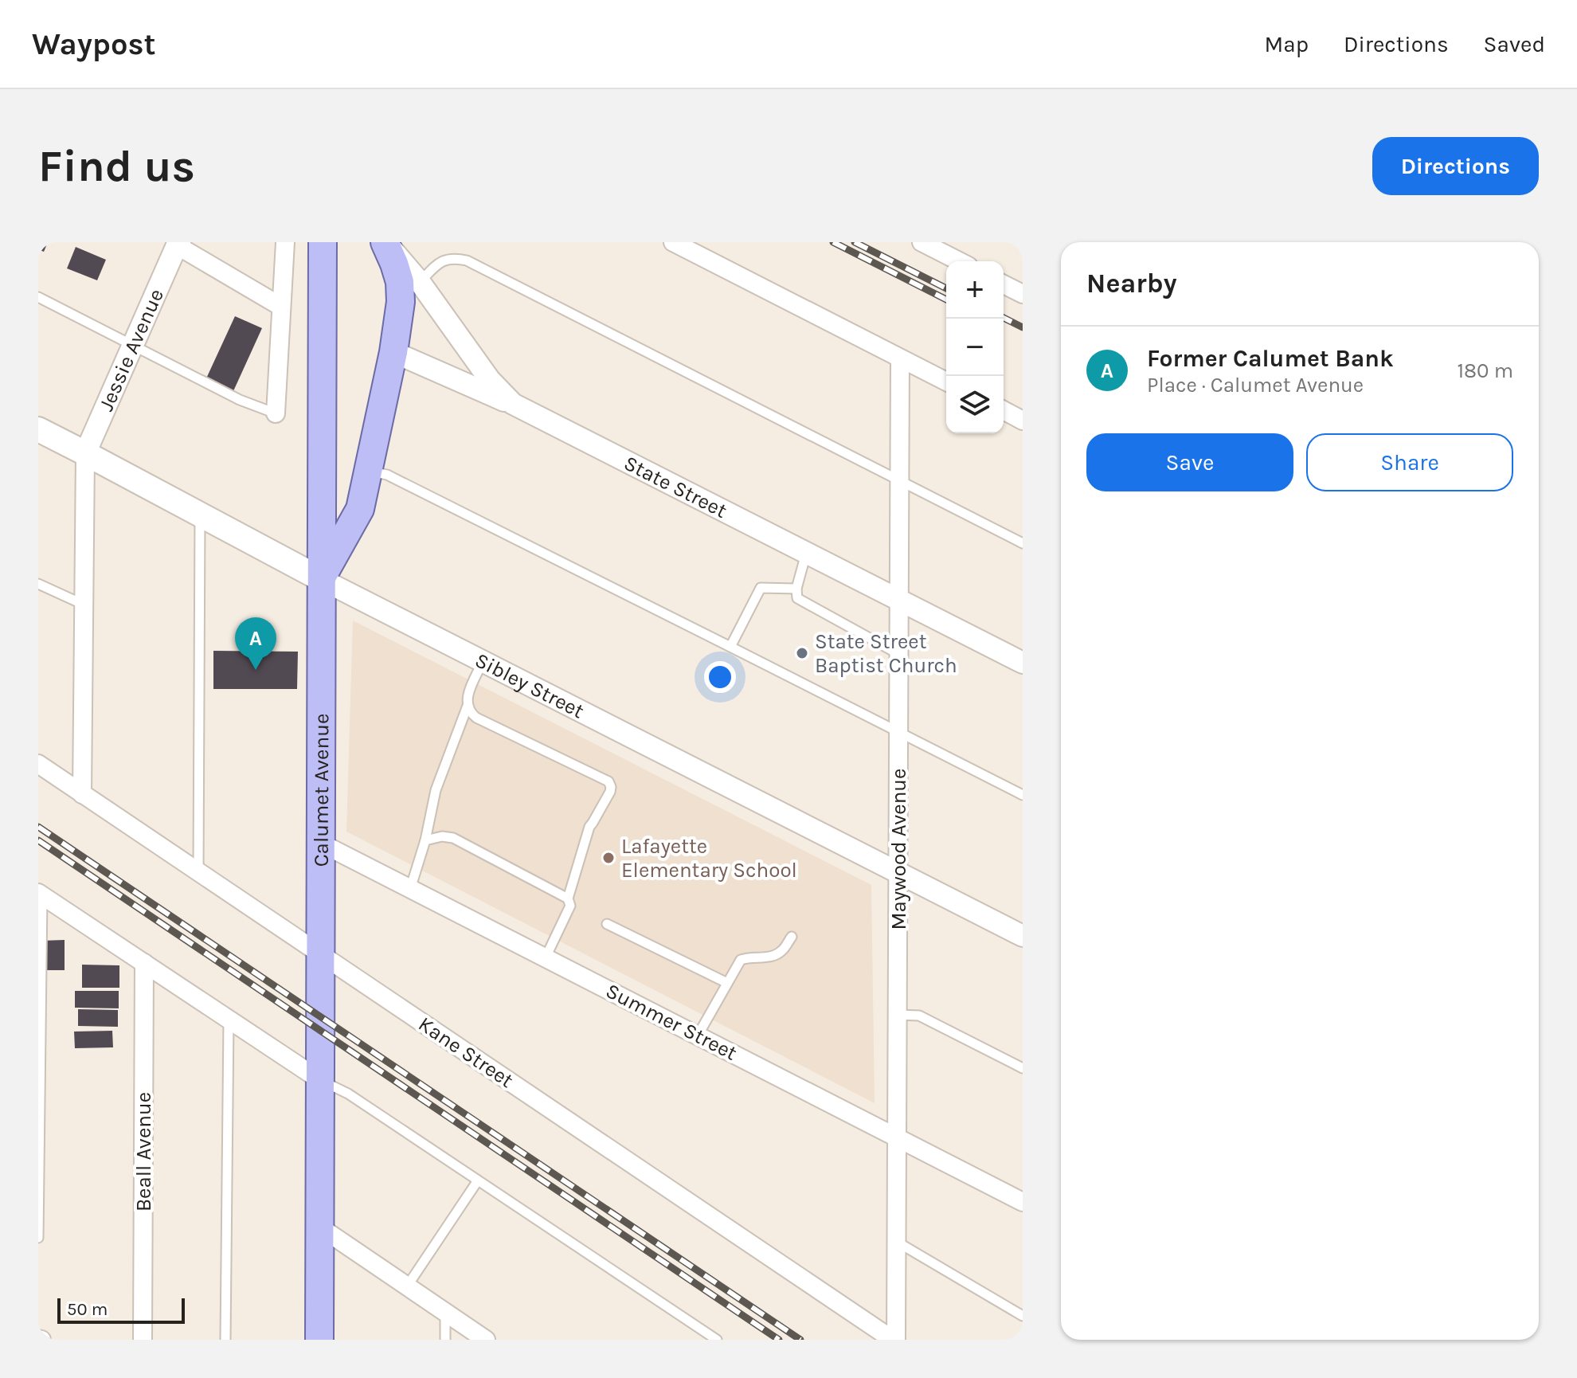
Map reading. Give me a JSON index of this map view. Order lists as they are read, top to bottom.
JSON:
{
  "streets": {
    "main road": ["Sibley Street", "Calumet Avenue"],
    "street": [
      "Jessie Avenue",
      "State Street",
      "Maywood Avenue",
      "Summer Street",
      "Kane Street",
      "Beall Avenue"
    ]
  },
  "crossings": [
    ["Jessie Avenue", "Sibley Street"],
    ["State Street", "Maywood Avenue"],
    ["Sibley Street", "Calumet Avenue"],
    ["Sibley Street", "Maywood Avenue"],
    ["Calumet Avenue", "Summer Street"],
    ["Calumet Avenue", "Kane Street"],
    ["Maywood Avenue", "Summer Street"],
    ["Maywood Avenue", "Kane Street"]
  ],
  "places": ["State Street Baptist Church", "Lafayette Elementary School"],
  "scale_bar": "50 m",
  "page": {
    "header": "Waypost",
    "nav": ["Map", "Directions", "Saved"],
    "buttons": [
      "Directions",
      ["Save", "Share"]
    ],
    "title": "Find us",
    "heading": "Nearby",
    "map_buttons": ["+", "−"],
    "list": [
      {
        "mark": "A",
        "name": "Former Calumet Bank",
        "note": "Place · Calumet Avenue",
        "value": "180 m"
      }
    ],
    "pins": "A",
    "scale": "50 m"
  }
}
